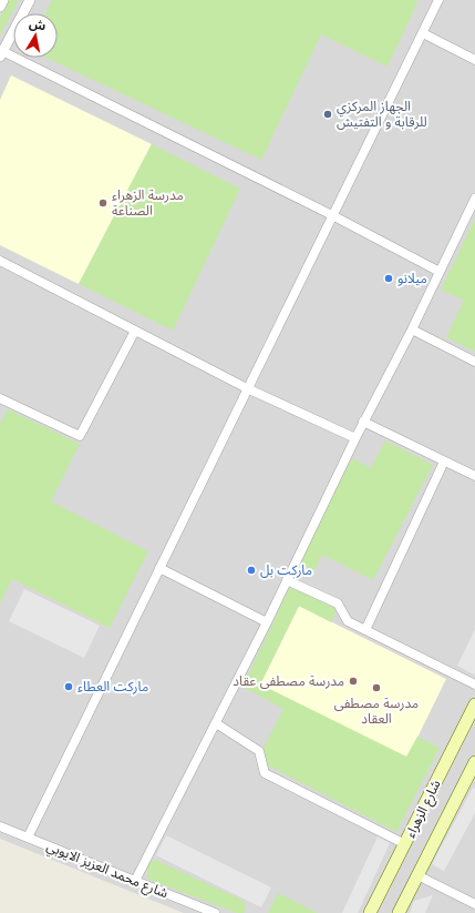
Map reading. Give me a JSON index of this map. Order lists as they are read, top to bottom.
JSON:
{
  "streets": {
    "main road": ["شارع الزهراء"],
    "street": ["شارع محمد العزيز الايوبي"]
  },
  "places": [
    "الجهاز المركزي للرقابة و التفتيش",
    "مدرسة الزهراء الصناعة",
    "ميلانو",
    "ماركت بل",
    "مدرسة مصطفى عقاد",
    "ماركت العطاء",
    "مدرسة مصطفى العقاد"
  ],
  "north": "top"
}
